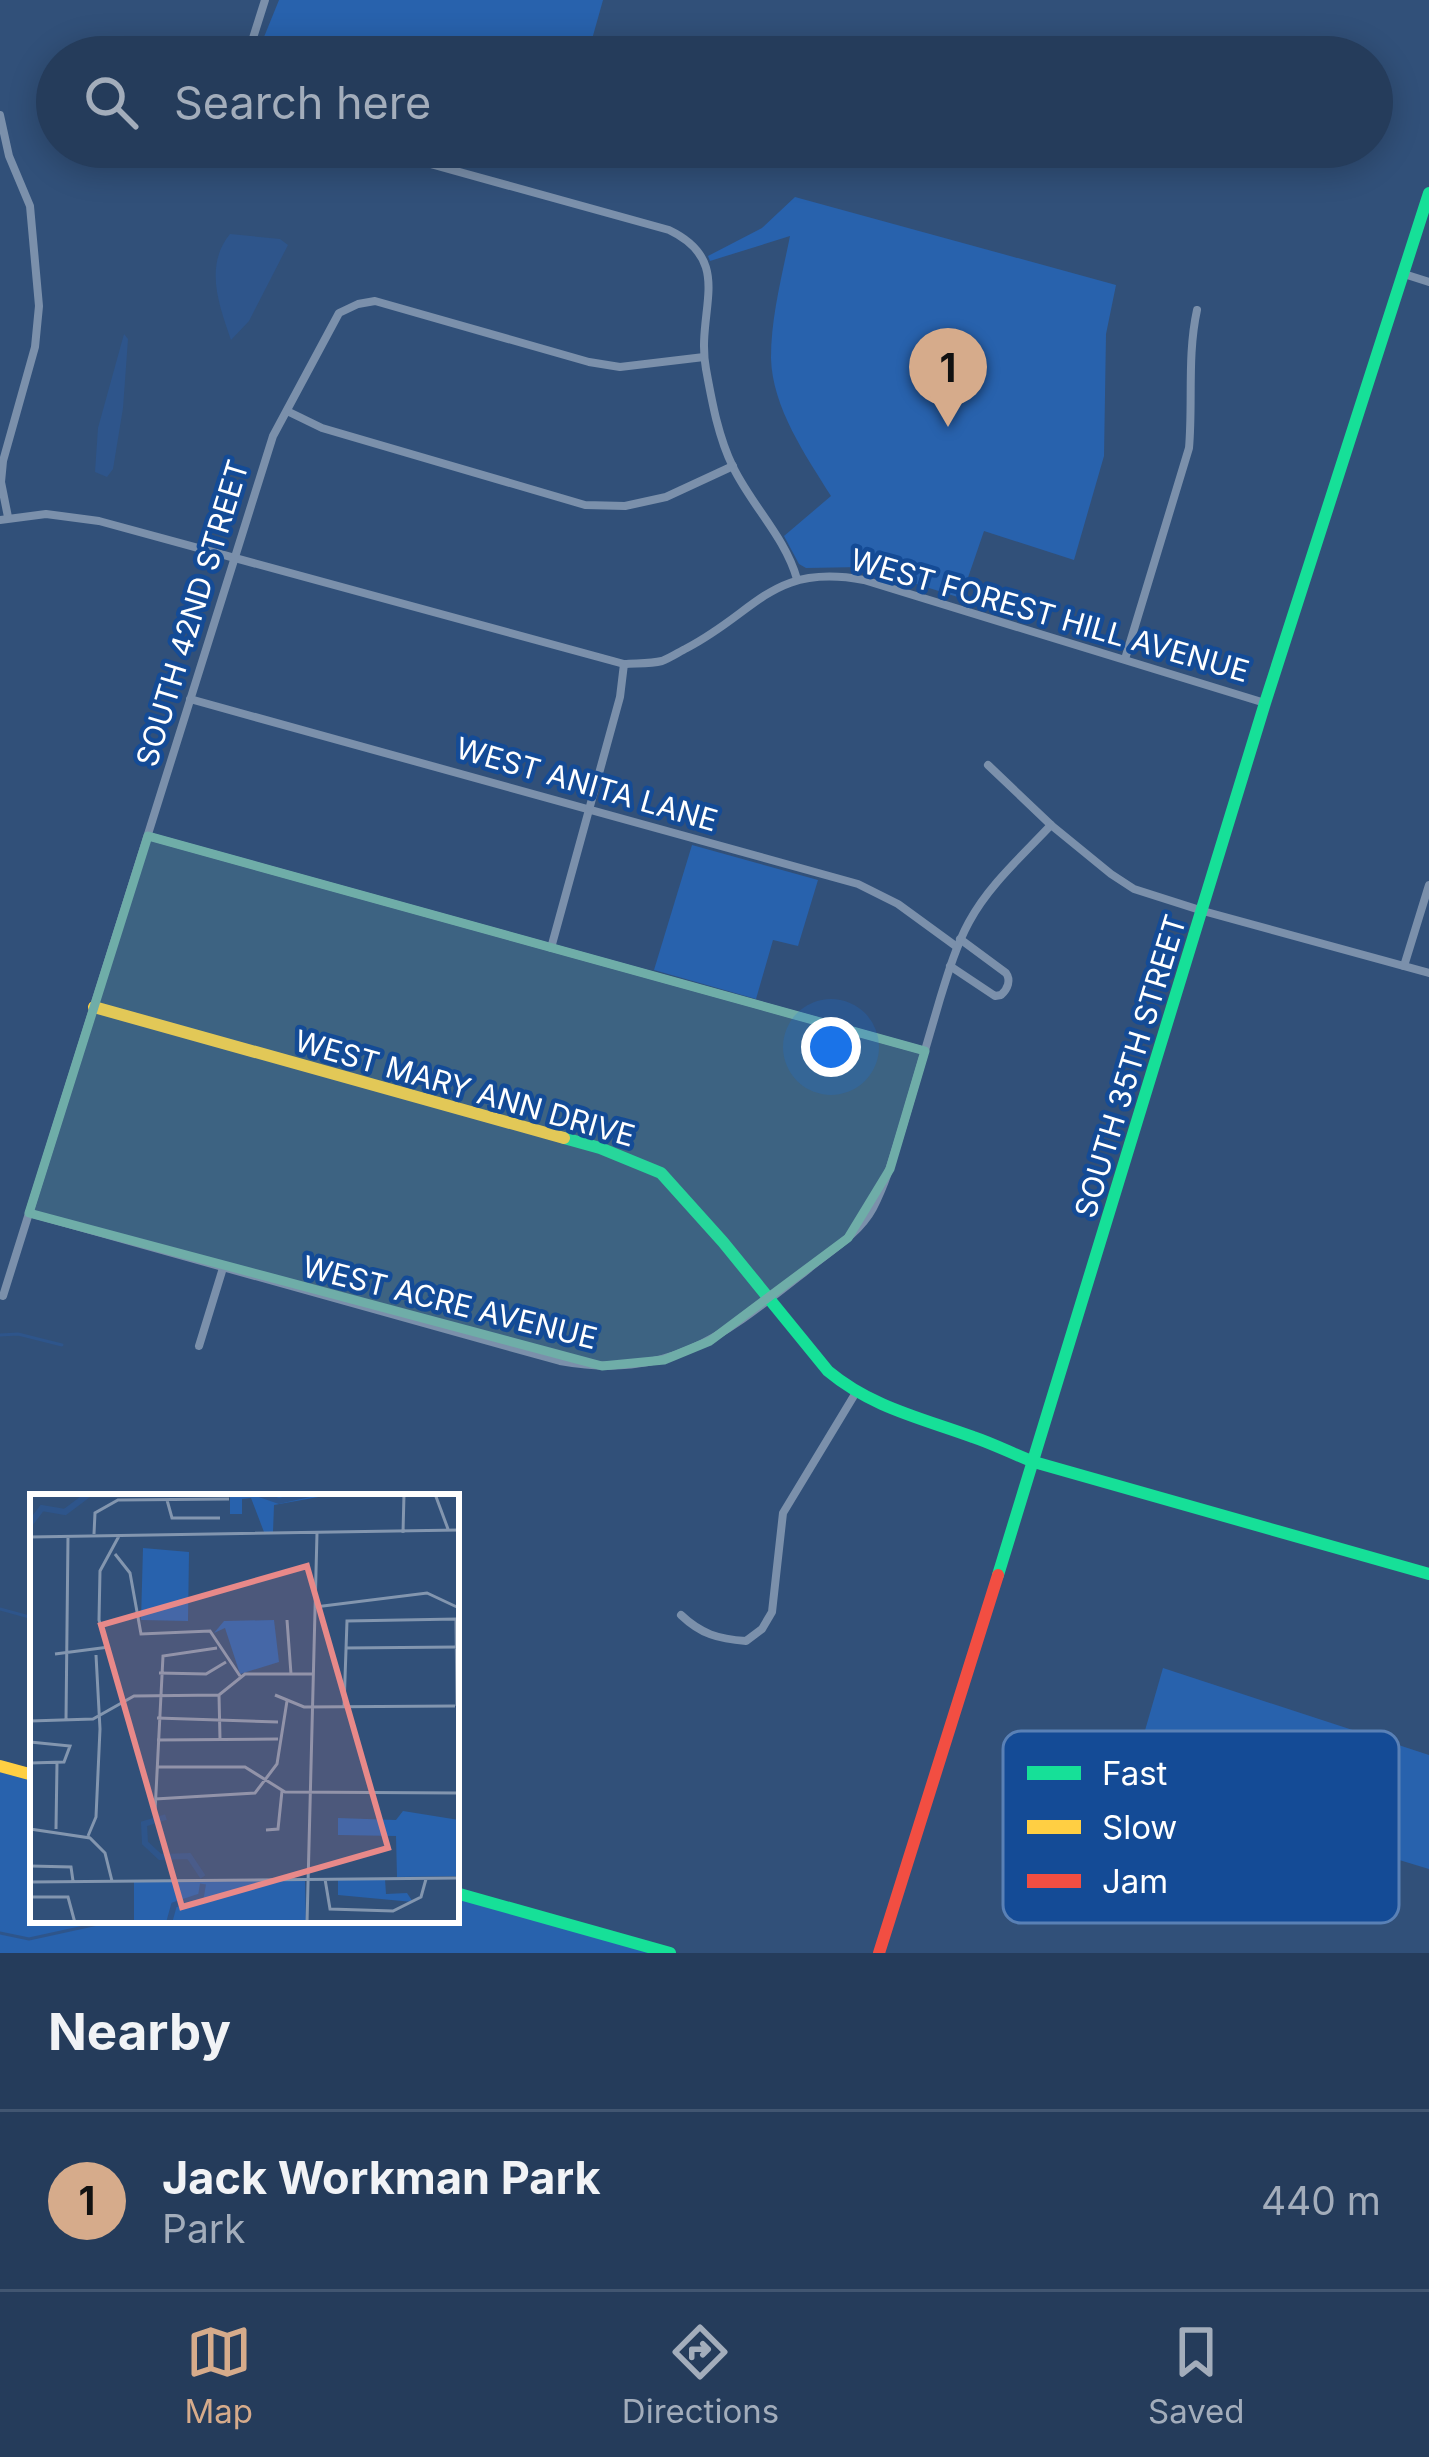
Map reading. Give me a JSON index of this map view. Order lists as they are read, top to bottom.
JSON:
{
  "streets": {
    "street": [
      "SOUTH 42ND STREET",
      "WEST FOREST HILL AVENUE",
      "WEST ANITA LANE",
      "SOUTH 35TH STREET",
      "WEST MARY ANN DRIVE",
      "WEST ACRE AVENUE"
    ]
  },
  "crossings": [
    ["SOUTH 42ND STREET", "WEST FOREST HILL AVENUE"],
    ["SOUTH 42ND STREET", "WEST ANITA LANE"],
    ["SOUTH 42ND STREET", "WEST MARY ANN DRIVE"],
    ["SOUTH 42ND STREET", "WEST ACRE AVENUE"],
    ["WEST FOREST HILL AVENUE", "SOUTH 35TH STREET"],
    ["WEST ANITA LANE", "WEST ACRE AVENUE"],
    ["WEST MARY ANN DRIVE", "WEST ACRE AVENUE"]
  ],
  "legend": ["Fast", "Slow", "Jam"],
  "page": {
    "search": "Search here",
    "pins": "1",
    "heading": "Nearby",
    "list": [
      {
        "mark": "1",
        "name": "Jack Workman Park",
        "note": "Park",
        "value": "440 m"
      }
    ],
    "nav": ["Map", "Directions", "Saved"]
  }
}
